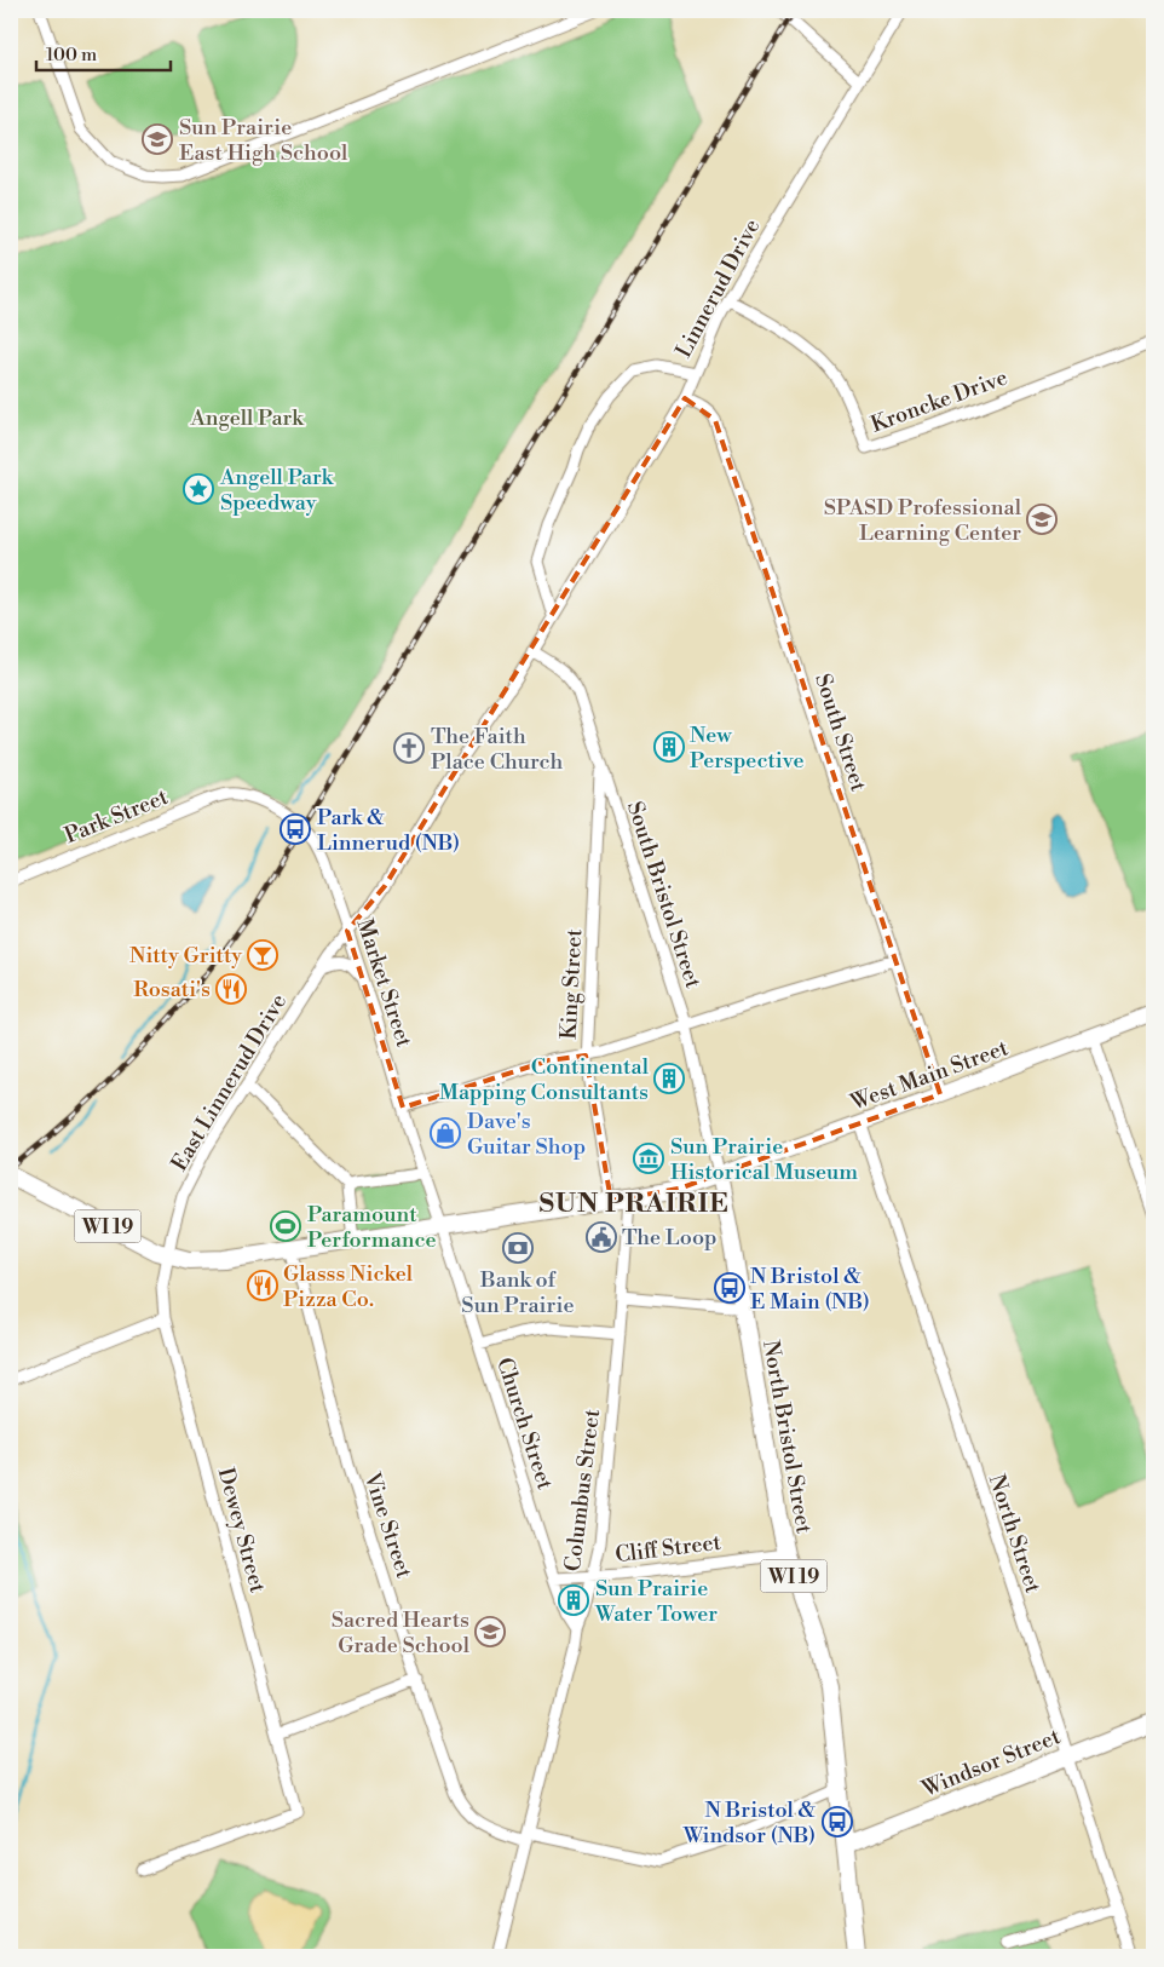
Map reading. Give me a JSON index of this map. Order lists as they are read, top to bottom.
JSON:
{
  "streets": {
    "main road": [
      "West Main Street",
      "WI 19",
      "North Bristol Street",
      "Windsor Street"
    ],
    "street": [
      "Linnerud Drive",
      "Kroncke Drive",
      "South Street",
      "Park Street",
      "South Bristol Street",
      "Market Street",
      "King Street",
      "East Linnerud Drive",
      "Church Street",
      "Columbus Street",
      "Vine Street",
      "Dewey Street",
      "North Street",
      "Cliff Street"
    ]
  },
  "crossings": [
    ["Linnerud Drive", "Kroncke Drive"],
    ["Linnerud Drive", "South Street"],
    ["Linnerud Drive", "East Linnerud Drive"],
    ["South Street", "West Main Street"],
    ["Park Street", "Market Street"],
    ["South Bristol Street", "King Street"],
    ["South Bristol Street", "West Main Street"],
    ["South Bristol Street", "East Linnerud Drive"],
    ["South Bristol Street", "WI 19"],
    ["South Bristol Street", "North Bristol Street"],
    ["Market Street", "East Linnerud Drive"],
    ["Market Street", "WI 19"],
    ["Market Street", "Church Street"],
    ["King Street", "WI 19"],
    ["West Main Street", "WI 19"],
    ["West Main Street", "North Bristol Street"],
    ["West Main Street", "North Street"],
    ["East Linnerud Drive", "WI 19"],
    ["East Linnerud Drive", "Dewey Street"],
    ["WI 19", "Church Street"],
    ["WI 19", "North Bristol Street"],
    ["WI 19", "Columbus Street"],
    ["WI 19", "Vine Street"],
    ["WI 19", "Dewey Street"],
    ["Church Street", "Columbus Street"],
    ["Church Street", "Cliff Street"],
    ["North Bristol Street", "Vine Street"],
    ["North Bristol Street", "Cliff Street"],
    ["North Bristol Street", "Windsor Street"],
    ["Columbus Street", "Vine Street"],
    ["Columbus Street", "Cliff Street"],
    ["North Street", "Windsor Street"]
  ],
  "districts": ["SUN PRAIRIE"],
  "parks": ["Angell Park"],
  "places": {
    "school or university": ["Sun Prairie East High School", "SPASD Professional Learning Center", "Sacred Hearts Grade School"],
    "place": ["Angell Park Speedway"],
    "building": ["New Perspective", "Continental Mapping Consultants", "Sun Prairie Water Tower"],
    "church": ["The Faith Place Church"],
    "bus stop": ["Park & Linnerud (NB)", "N Bristol & E Main (NB)", "N Bristol & Windsor (NB)"],
    "bar": ["Nitty Gritty"],
    "restaurant": ["Rosati's", "Glasss Nickel Pizza Co."],
    "shop": ["Dave's Guitar Shop"],
    "museum": ["Sun Prairie Historical Museum"],
    "sports": ["Paramount Performance"],
    "public building": ["The Loop"],
    "bank": ["Bank of Sun Prairie"]
  },
  "scale_bar": "100 m"
}
